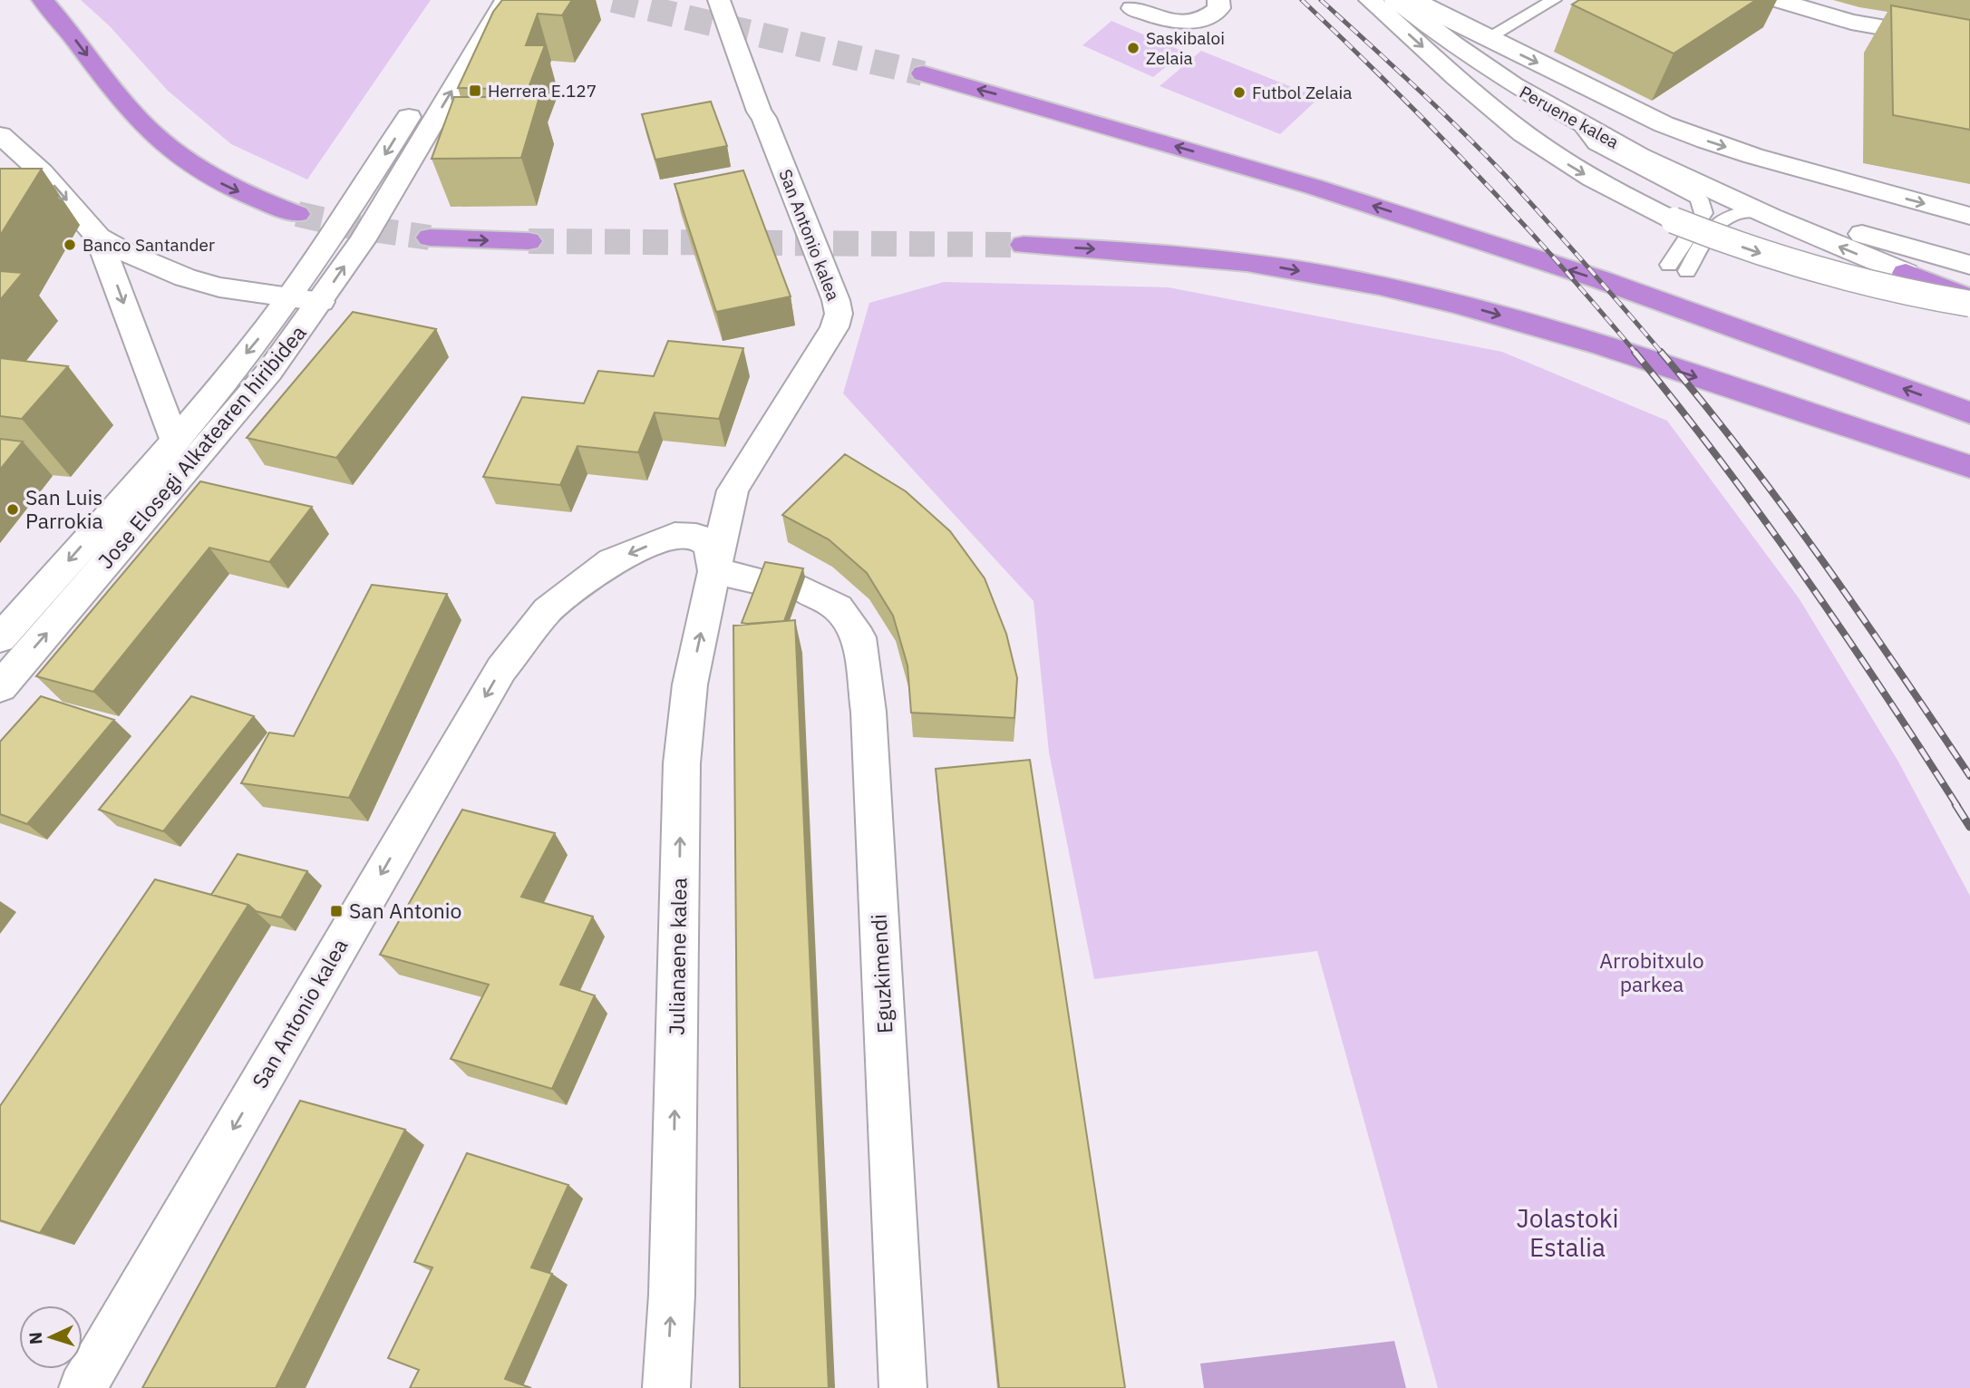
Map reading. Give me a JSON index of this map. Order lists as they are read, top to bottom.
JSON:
{
  "streets": {
    "street": [
      "Peruene kalea",
      "San Antonio kalea",
      "Jose Elosegi Alkatearen hiribidea",
      "Julianaene kalea",
      "Eguzkimendi"
    ]
  },
  "crossings": [
    ["San Antonio kalea", "Julianaene kalea"]
  ],
  "one_way": ["San Antonio kalea", "Julianaene kalea"],
  "parks": ["Arrobitxulo parkea", "Jolastoki Estalia"],
  "places": {
    "other": [
      "Saskibaloi Zelaia",
      "Futbol Zelaia",
      "Banco Santander",
      "San Luis Parrokia"
    ],
    "transit": ["Herrera E.127", "San Antonio"]
  },
  "north": "left"
}
